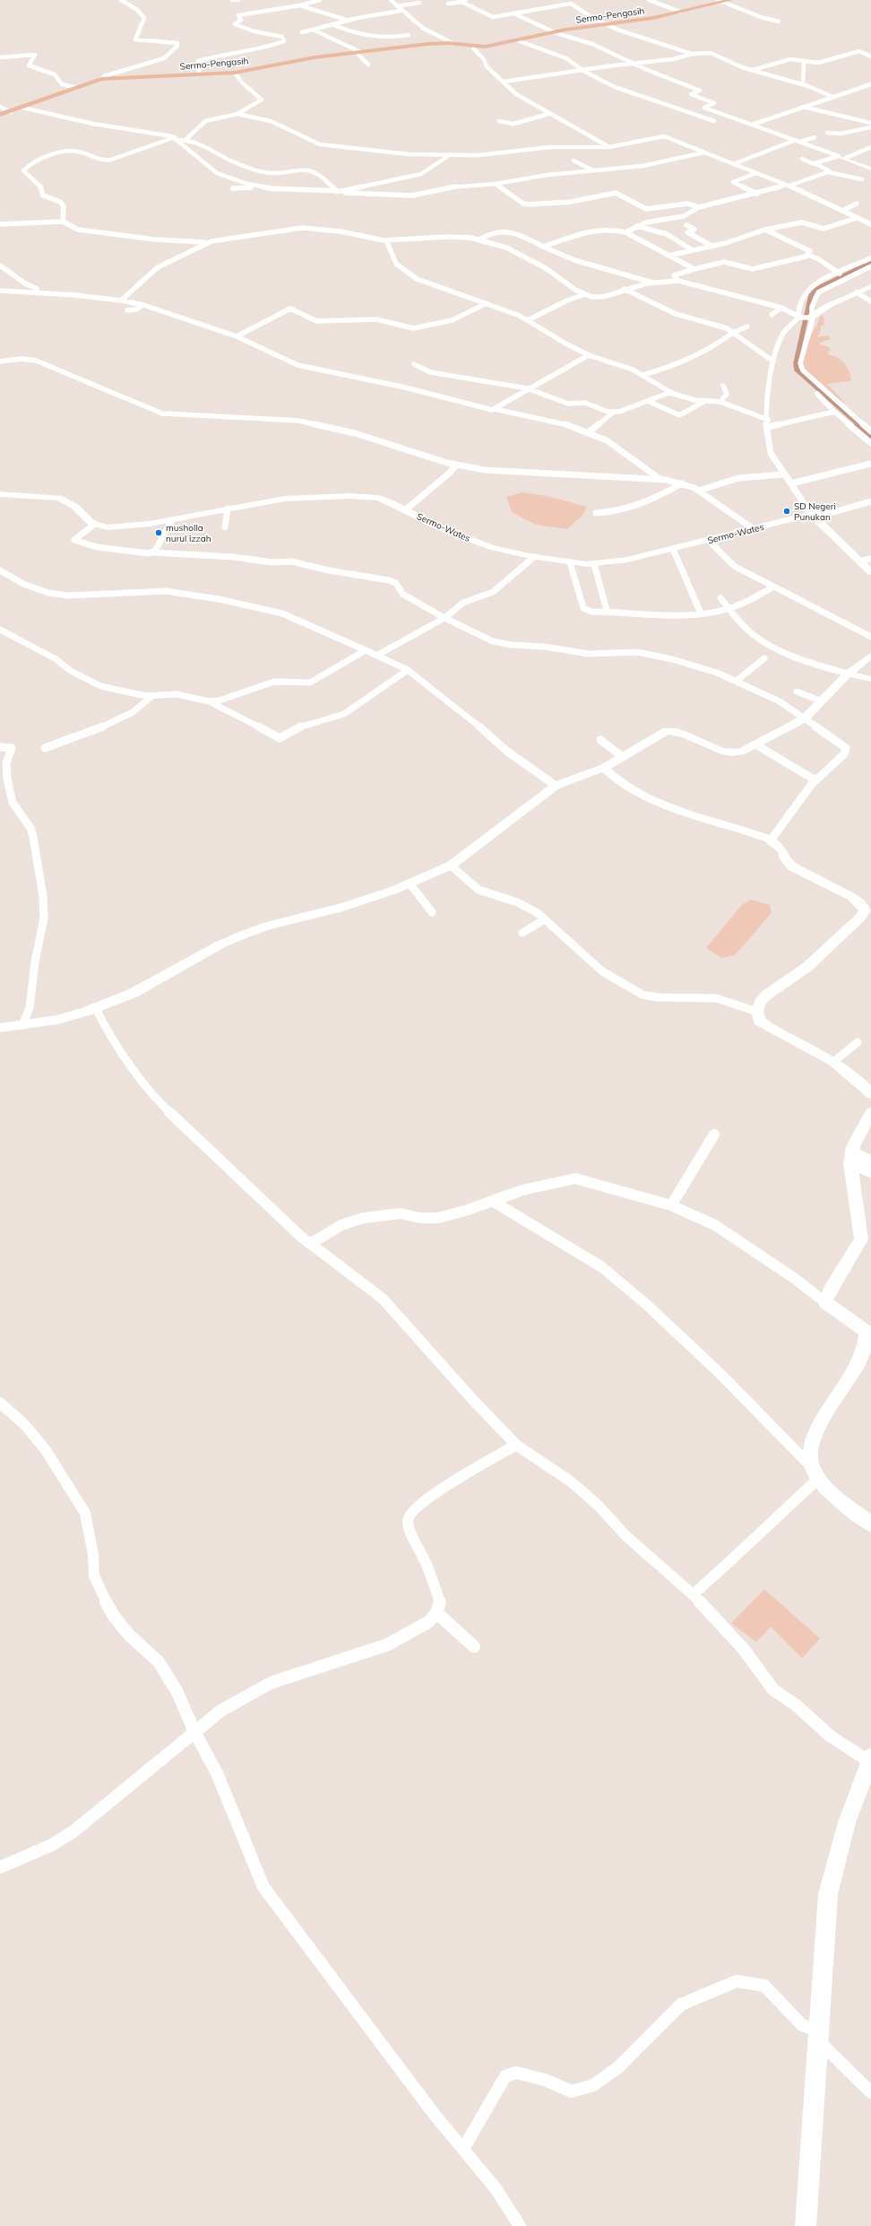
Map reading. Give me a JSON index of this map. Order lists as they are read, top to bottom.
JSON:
{
  "streets": {
    "main road": ["Sermo-Pengasih"],
    "street": ["Sermo-Wates"]
  },
  "places": ["SD Negeri Punukan", "musholla nurul izzah"]
}
